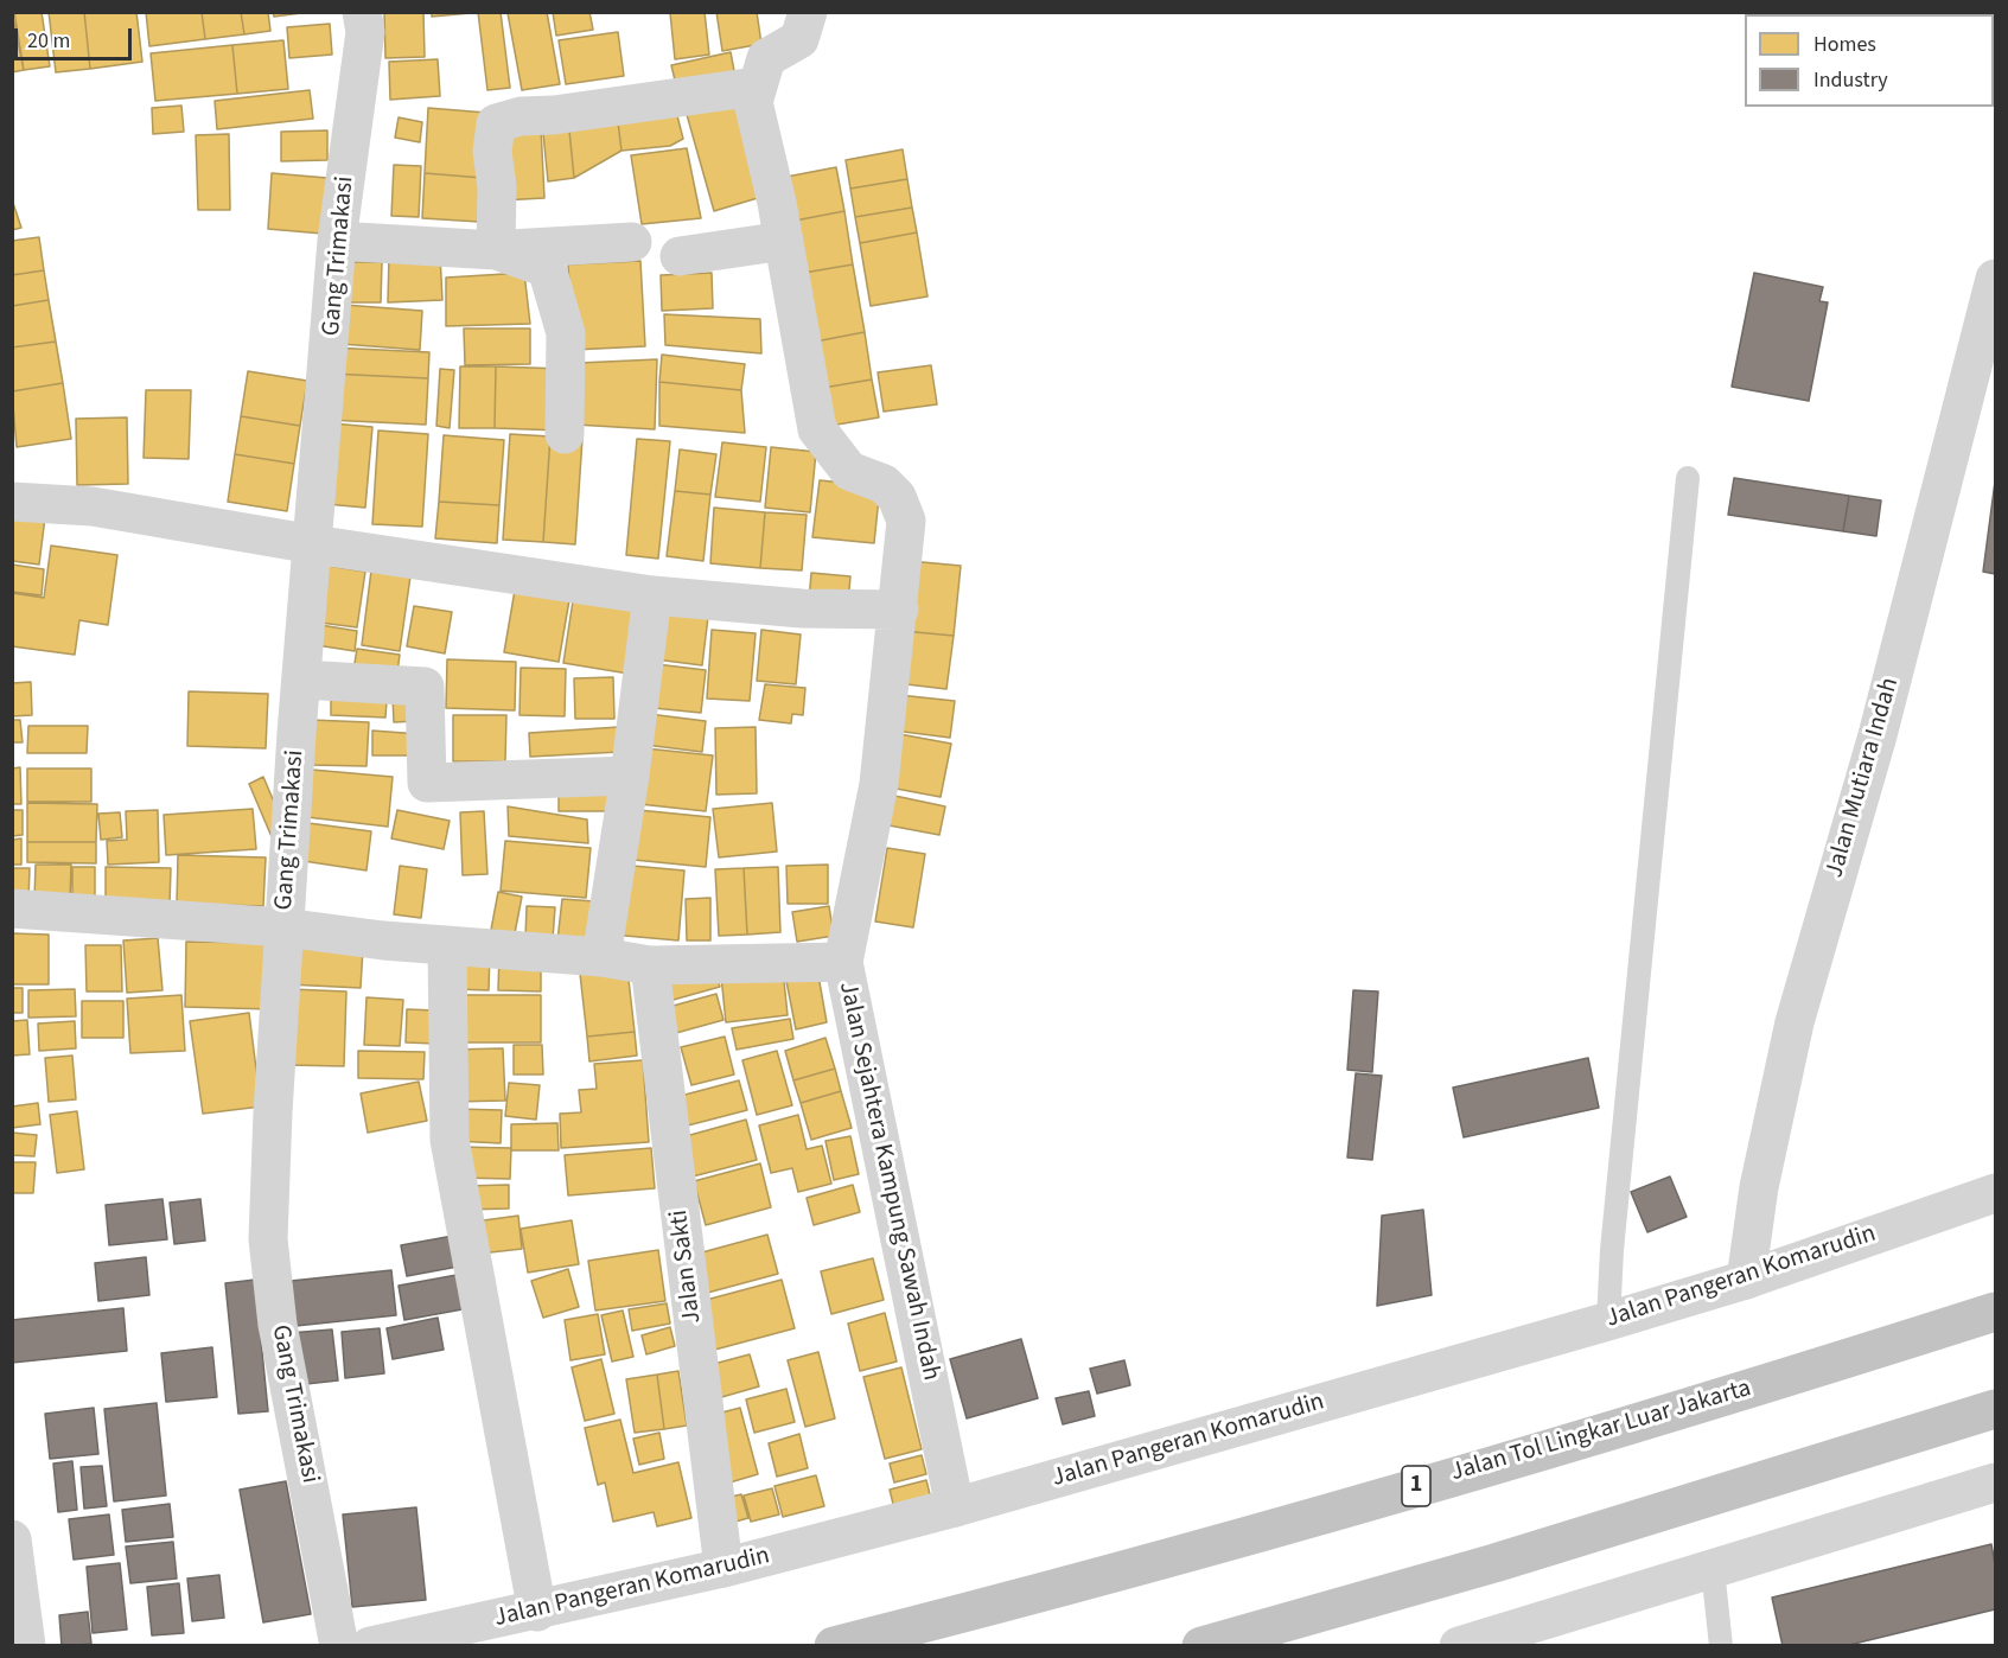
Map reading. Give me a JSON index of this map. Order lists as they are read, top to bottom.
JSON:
{
  "streets": {
    "highway": ["Jalan Tol Lingkar Luar Jakarta", "1"],
    "street": [
      "Gang Trimakasi",
      "Jalan Mutiara Indah",
      "Jalan Sejahtera Kampung Sawah Indah",
      "Jalan Sakti",
      "Jalan Pangeran Komarudin"
    ]
  },
  "crossings": [
    ["Gang Trimakasi", "Jalan Sejahtera Kampung Sawah Indah"],
    ["Jalan Mutiara Indah", "Jalan Pangeran Komarudin"],
    ["Jalan Sejahtera Kampung Sawah Indah", "Jalan Sakti"],
    ["Jalan Sejahtera Kampung Sawah Indah", "Jalan Pangeran Komarudin"],
    ["Jalan Sakti", "Jalan Pangeran Komarudin"]
  ],
  "legend": ["Homes", "Industry"],
  "scale_bar": "20 m"
}
